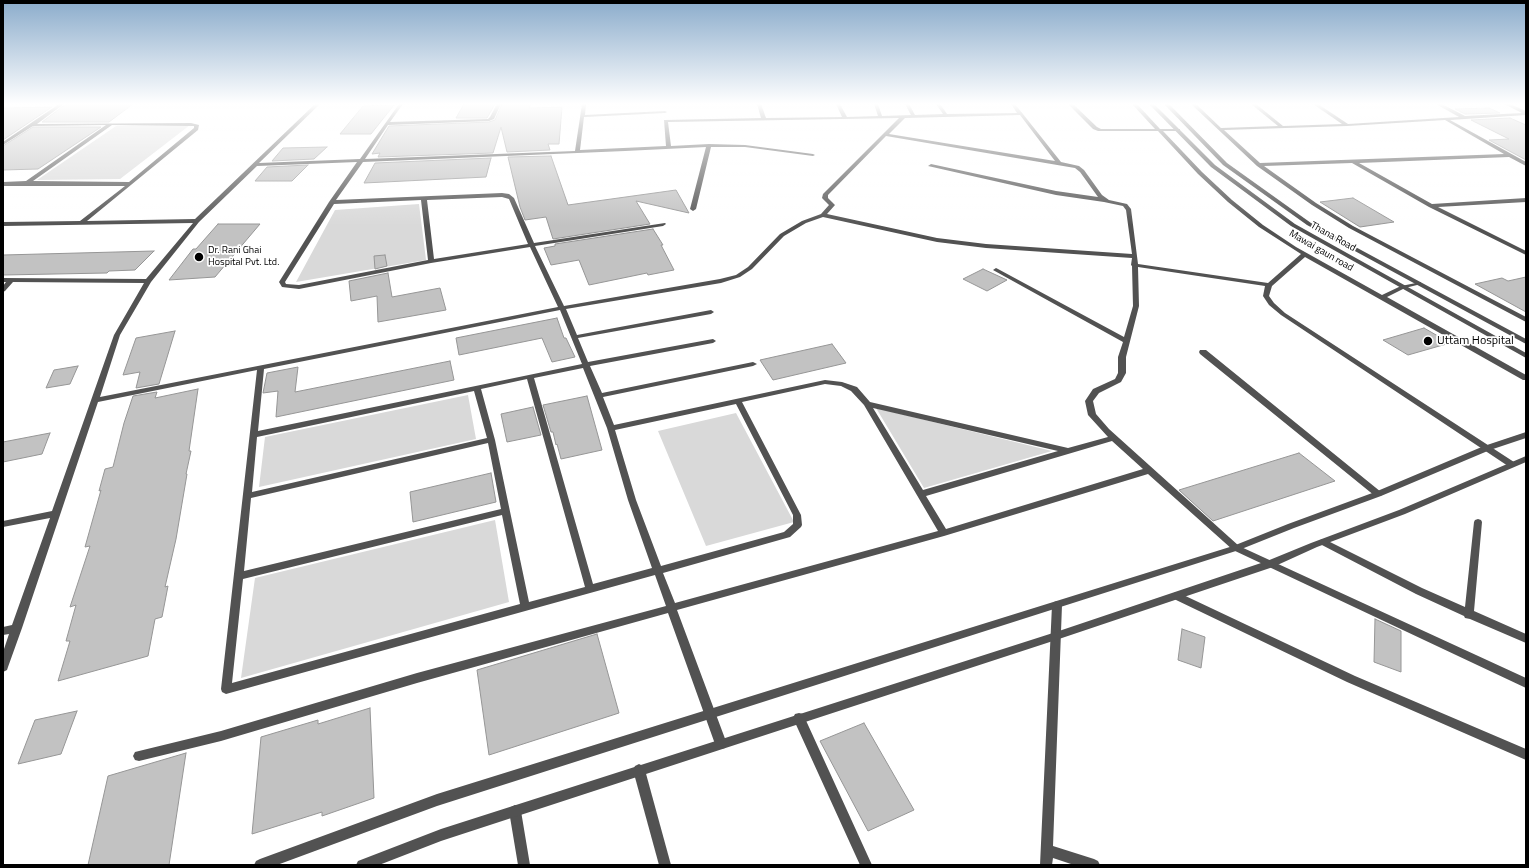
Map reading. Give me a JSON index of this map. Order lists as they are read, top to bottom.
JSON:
{
  "streets": {
    "street": ["Thana Road", "Mawai gaun road"]
  },
  "places": ["Dr. Rani Ghai Hospital Pvt. Ltd.", "Uttam Hospital"]
}
